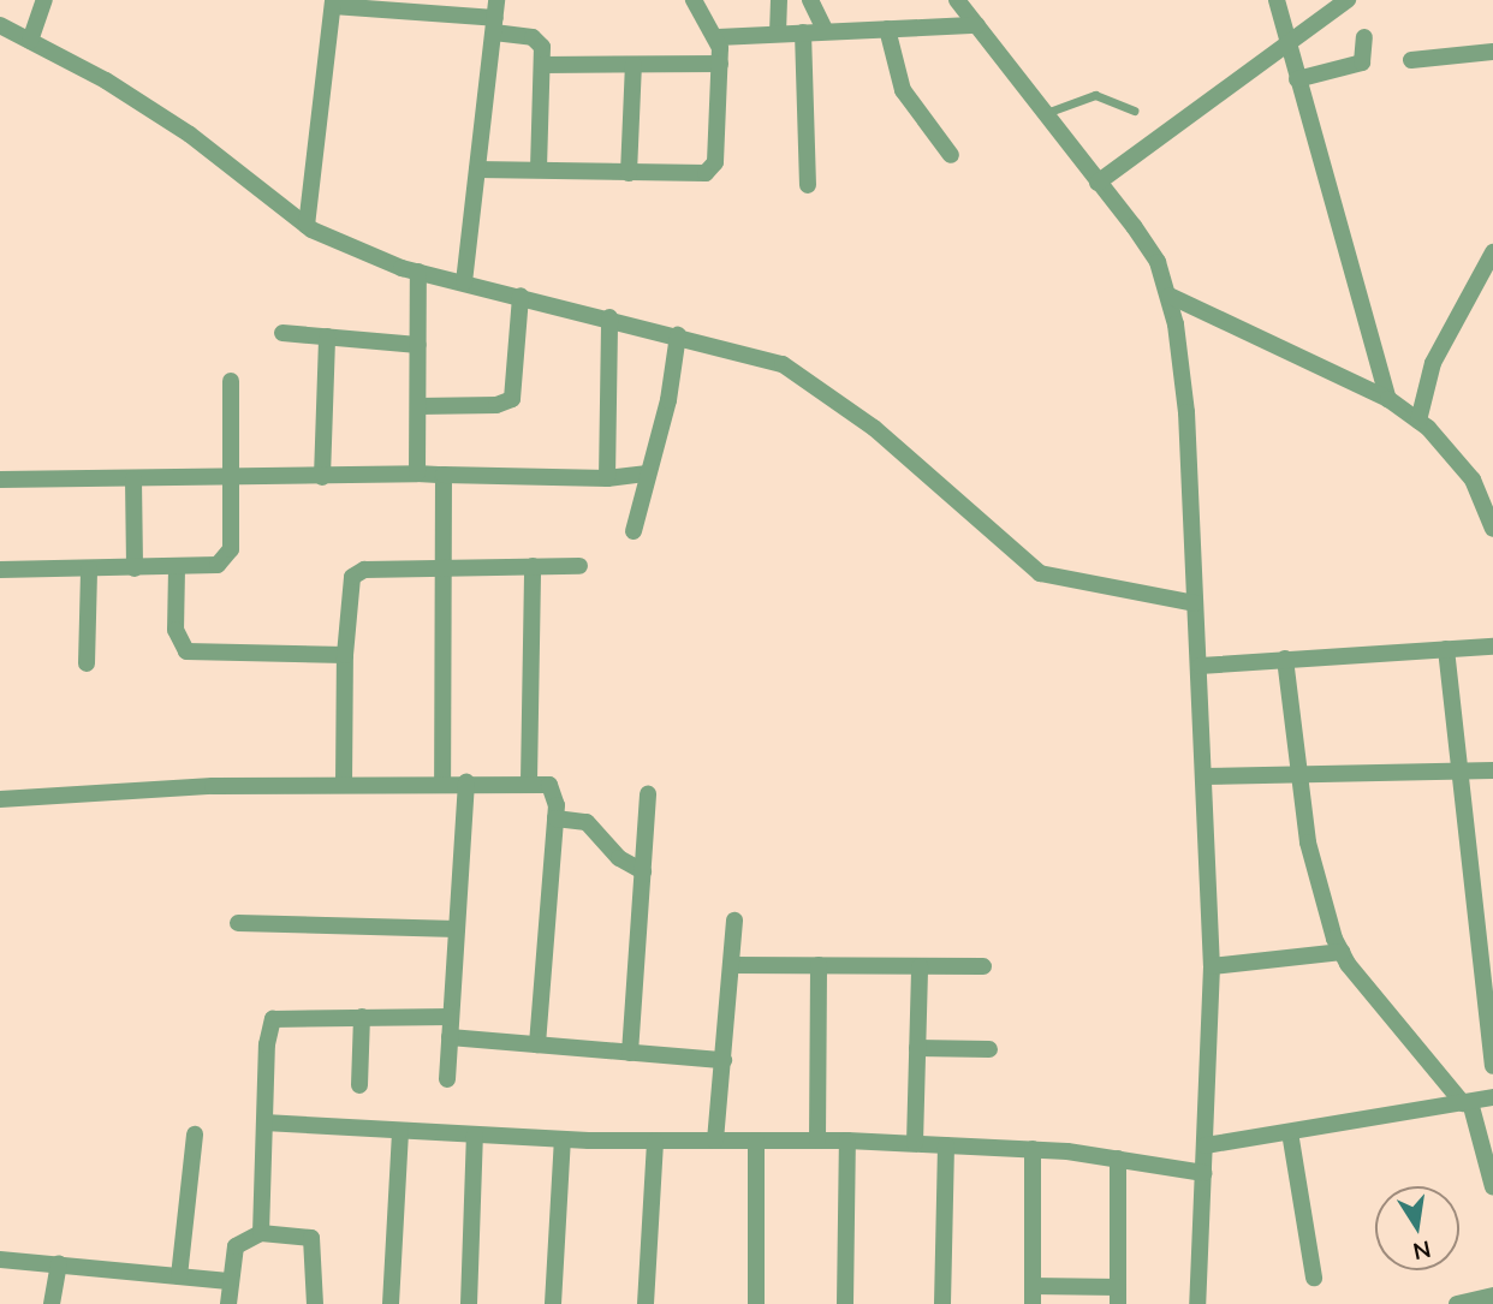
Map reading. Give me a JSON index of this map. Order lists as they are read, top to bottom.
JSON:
{
  "north": "bottom"
}
